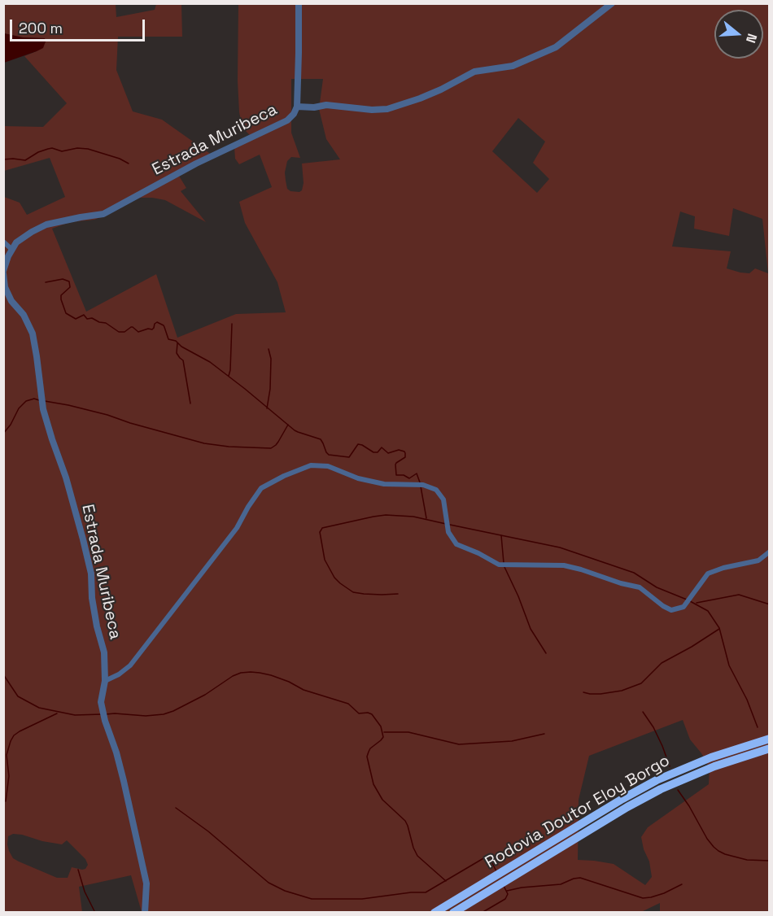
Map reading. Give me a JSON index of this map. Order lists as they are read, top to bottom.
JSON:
{
  "streets": {
    "highway": ["Rodovia Doutor Eloy Borgo"],
    "street": ["Estrada Muribeca"]
  },
  "scale_bar": "200 m",
  "north": "right"
}
